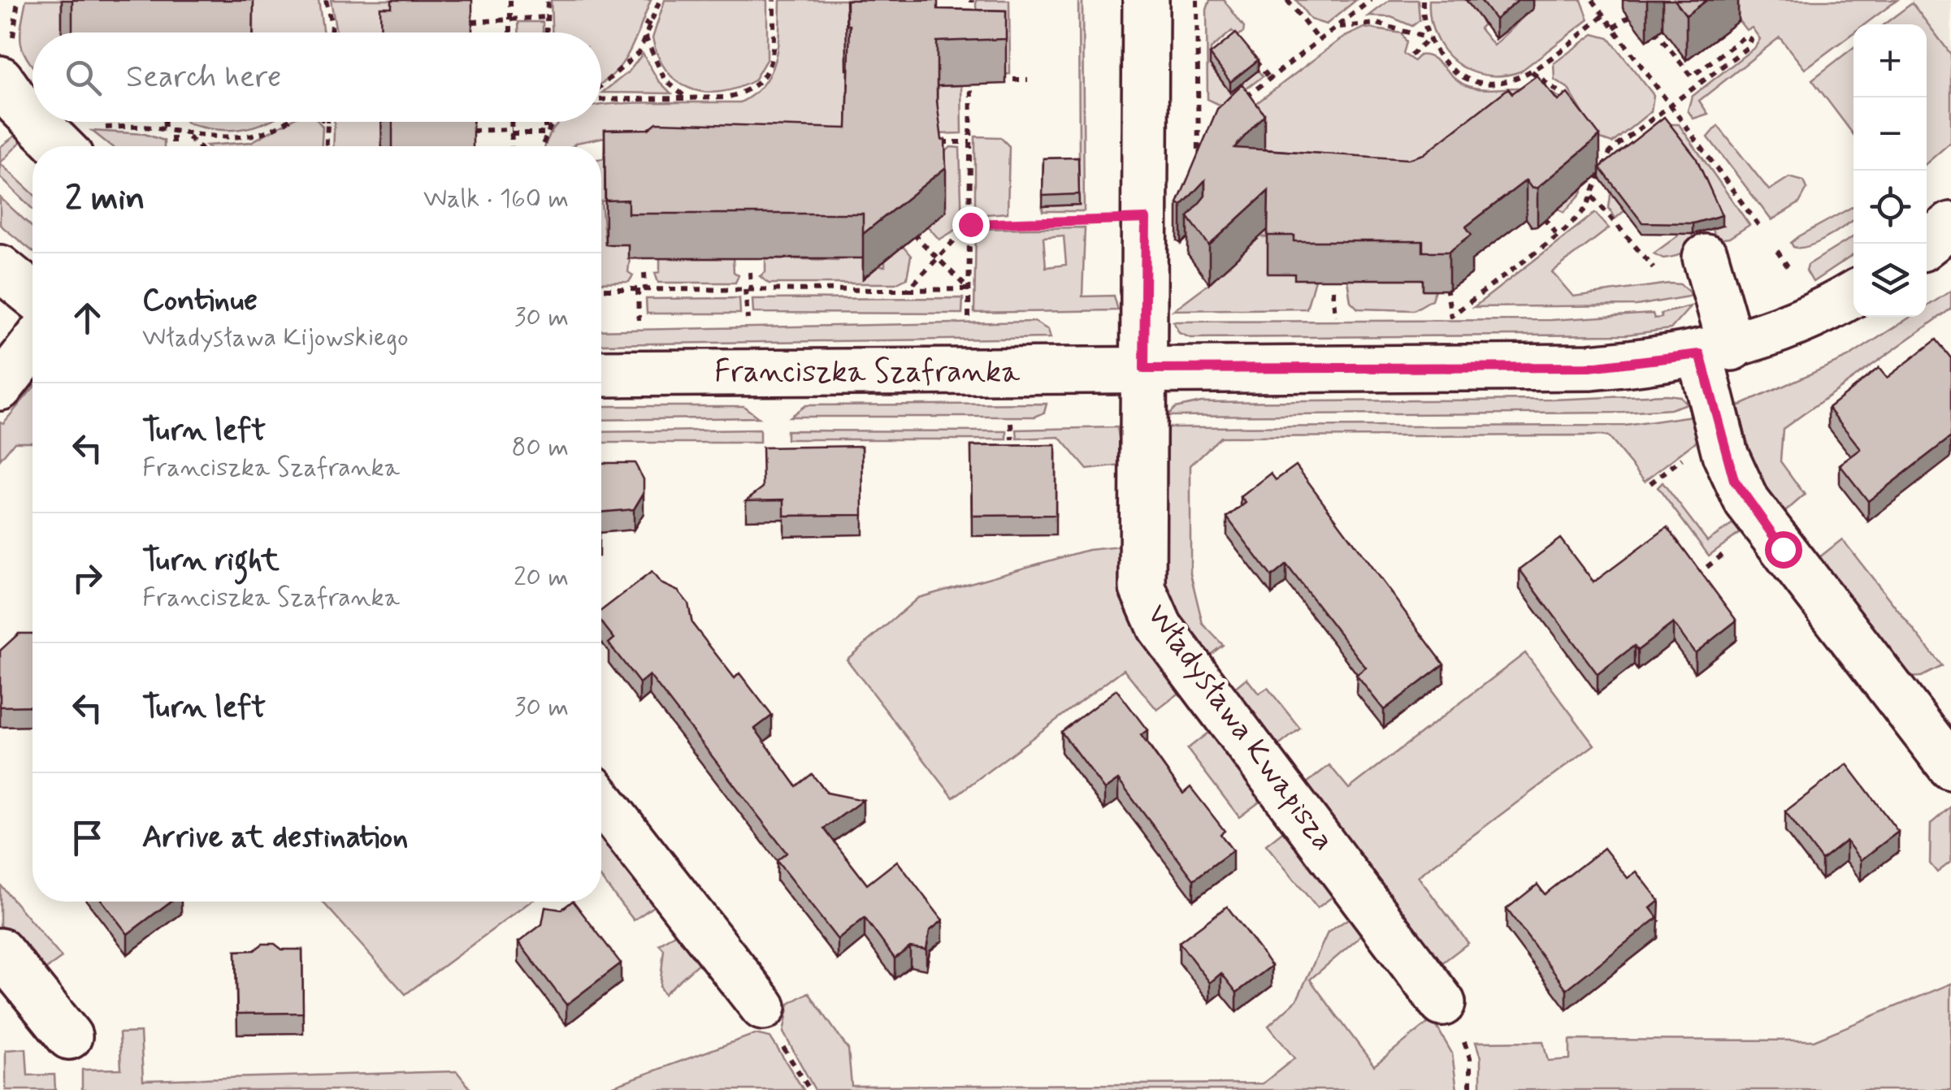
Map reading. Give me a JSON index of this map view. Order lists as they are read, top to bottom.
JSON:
{
  "streets": {
    "street": ["Franciszka Szafranka", "Władysława Kwapisza"]
  },
  "crossings": [
    ["Franciszka Szafranka", "Władysława Kwapisza"]
  ],
  "page": {
    "map_buttons": ["+", "−"],
    "search": "Search here",
    "heading": ["2 min", "Walk · 160 m"],
    "list": [
      ["Continue", "Władysława Kijowskiego", "30 m"],
      ["Turn left", "Franciszka Szafranka", "80 m"],
      ["Turn right", "Franciszka Szafranka", "20 m"],
      ["Turn left", "30 m"],
      "Arrive at destination"
    ]
  }
}
